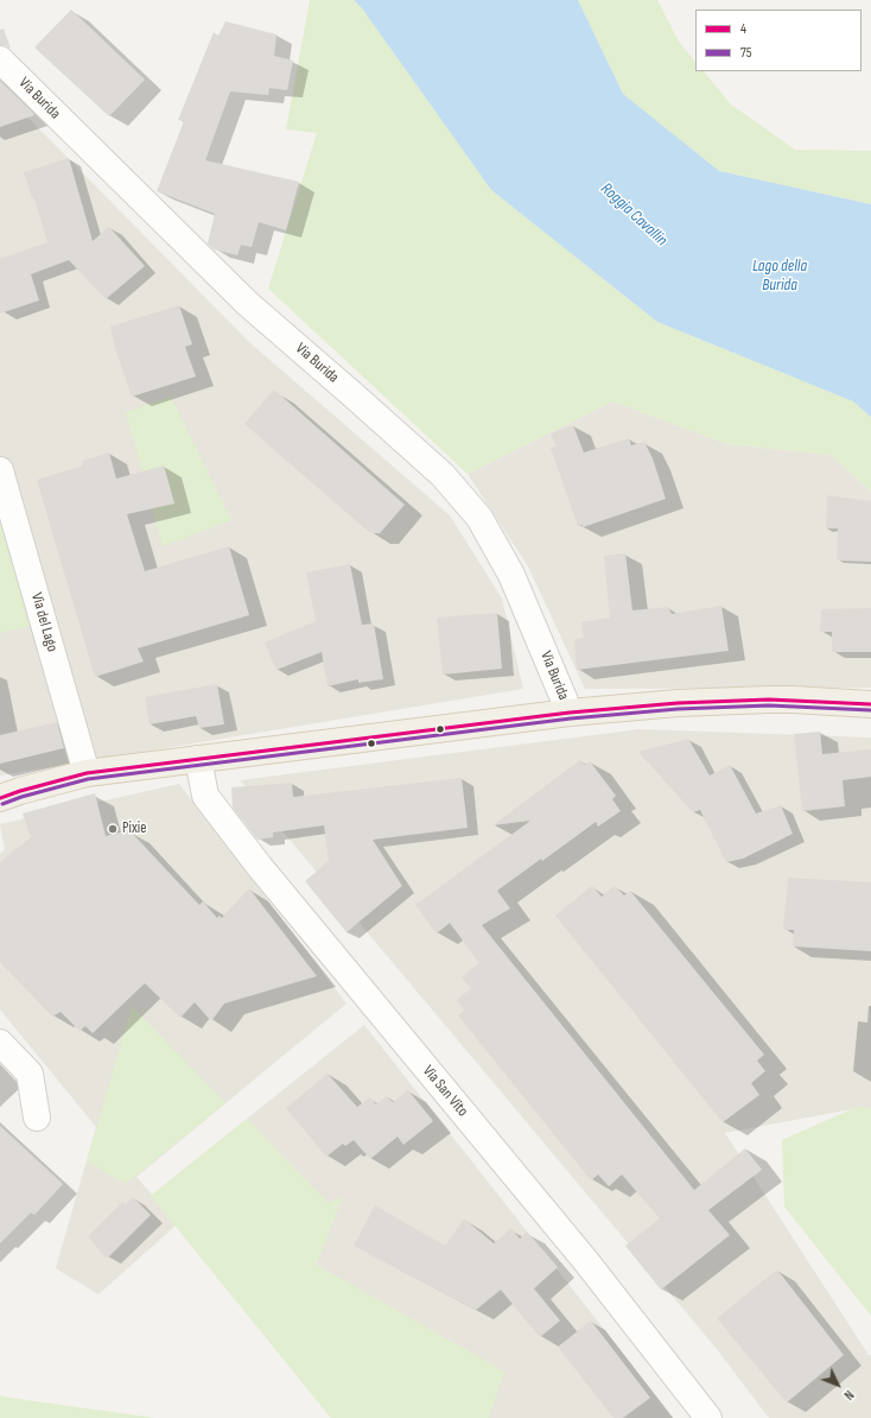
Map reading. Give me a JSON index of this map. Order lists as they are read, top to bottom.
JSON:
{
  "streets": {
    "street": ["Via Burida", "Via del Lago", "Via San Vito"]
  },
  "water": ["Roggia Cavallin", "Lago della Burida"],
  "places": ["Pixie"],
  "lines": ["transit line 4", "transit line 75"],
  "legend": ["4", "75"],
  "north": "bottom right"
}
